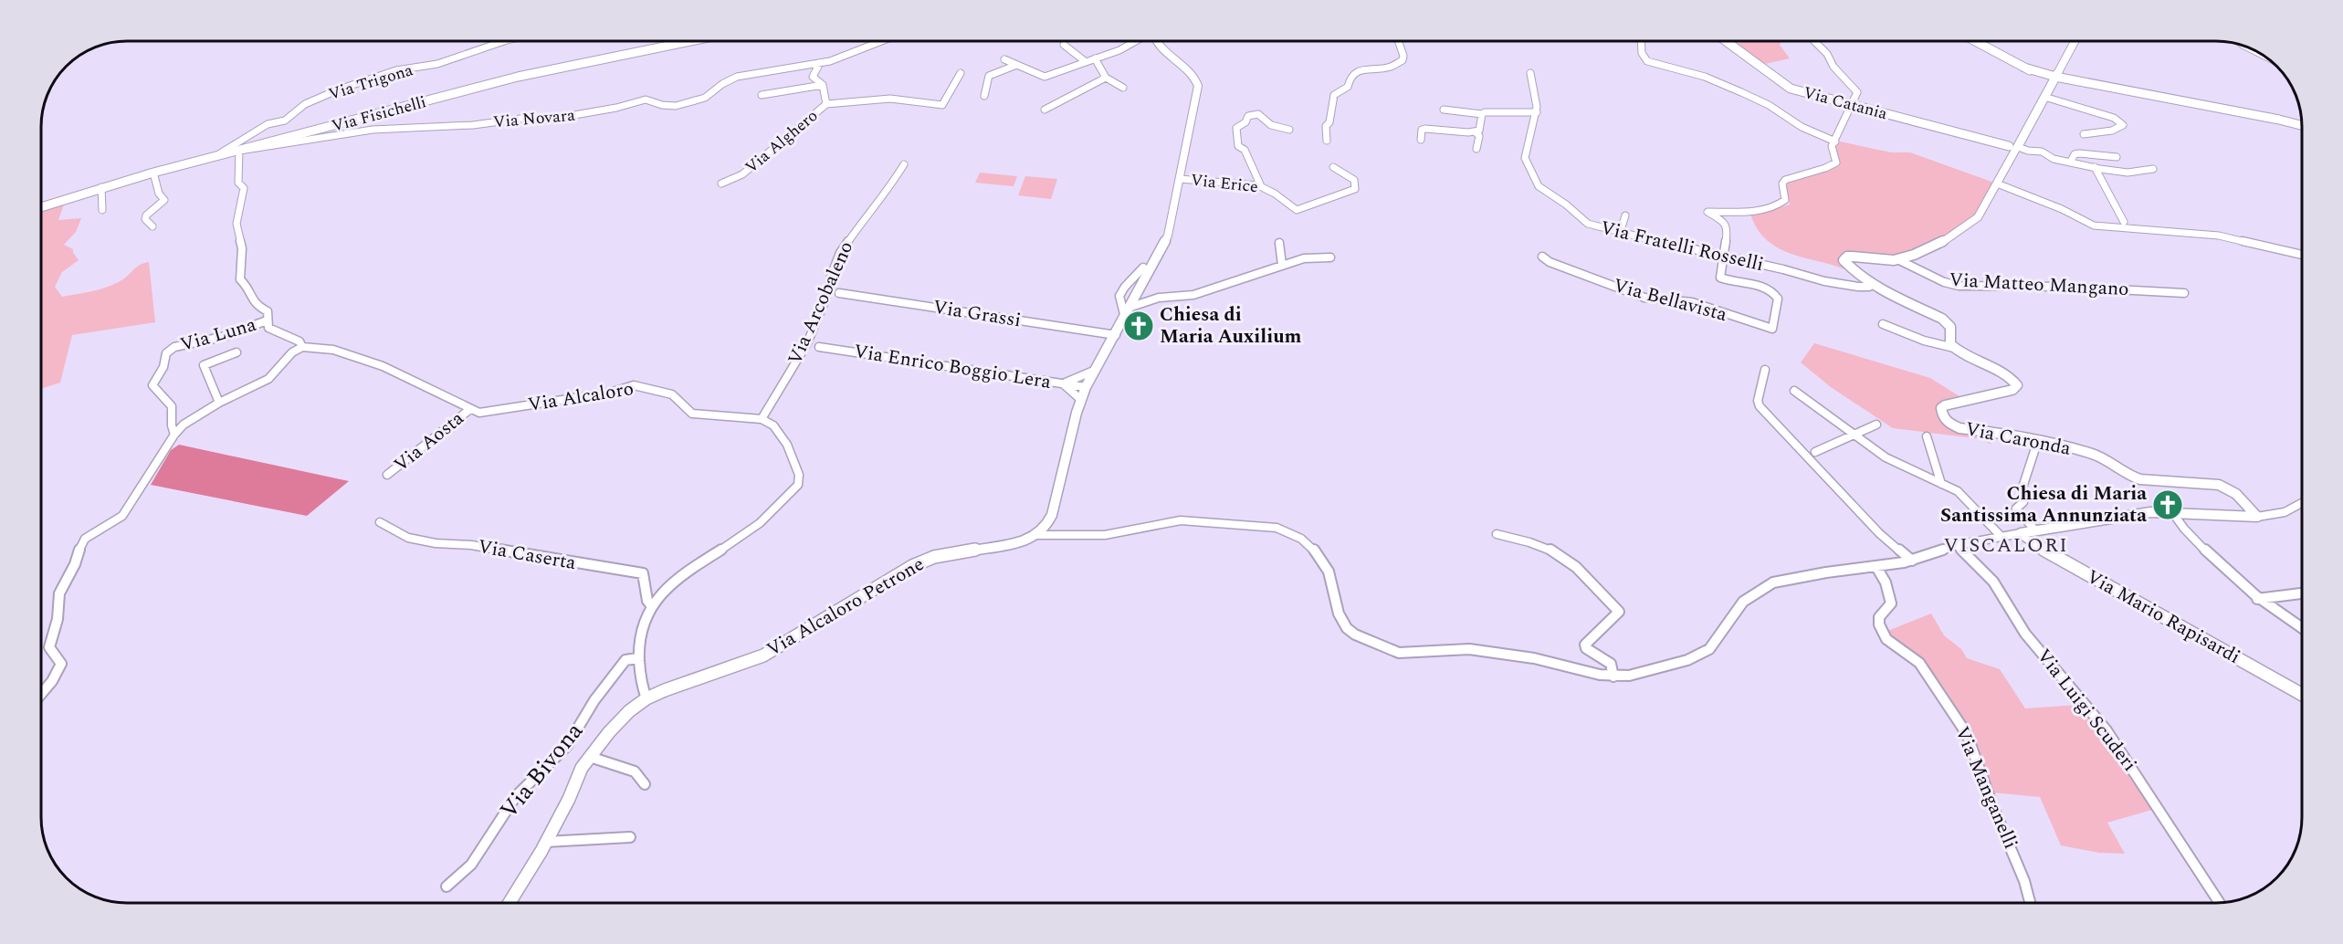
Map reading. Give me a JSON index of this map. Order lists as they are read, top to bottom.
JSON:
{
  "streets": {
    "main road": ["Via Catania", "Via Fisichelli"],
    "street": [
      "Via Trigona",
      "Via Novara",
      "Via Alghero",
      "Via Erice",
      "Via Fratelli Rosselli",
      "Via Matteo Mangano",
      "Via Bellavista",
      "Via Arcobaleno",
      "Via Grassi",
      "Via Luna",
      "Via Enrico Boggio Lera",
      "Via Alcaloro",
      "Via Caronda",
      "Via Aosta",
      "Via Caserta",
      "Via Alcaloro Petrone",
      "Via Mario Rapisardi",
      "Via Luigi Scuderi",
      "Via Bivona",
      "Via Manganelli"
    ]
  },
  "crossings": [
    ["Via Trigona", "Via Fisichelli"],
    ["Via Catania", "Via Bellavista"],
    ["Via Fisichelli", "Via Novara"],
    ["Via Novara", "Via Alghero"],
    ["Via Fratelli Rosselli", "Via Bellavista"],
    ["Via Arcobaleno", "Via Alcaloro"],
    ["Via Alcaloro", "Via Aosta"],
    ["Via Alcaloro Petrone", "Via Mario Rapisardi"],
    ["Via Alcaloro Petrone", "Via Luigi Scuderi"],
    ["Via Alcaloro Petrone", "Via Manganelli"]
  ],
  "districts": ["VISCALORI"],
  "places": {
    "church": ["Chiesa di Maria Auxilium", "Chiesa di Maria Santissima Annunziata"]
  }
}
